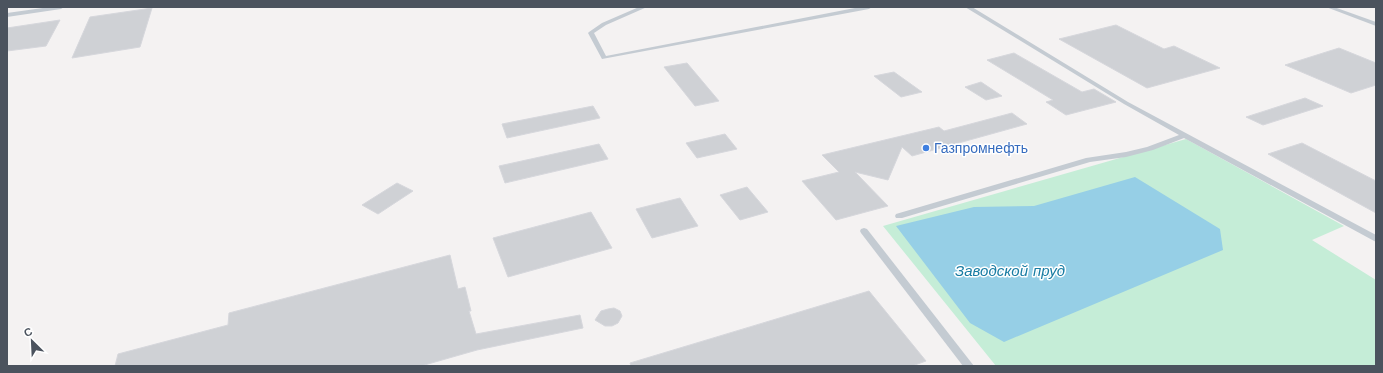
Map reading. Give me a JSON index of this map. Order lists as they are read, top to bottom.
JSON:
{
  "water": ["Заводской пруд"],
  "places": ["Газпромнефть"],
  "north": "top left"
}
